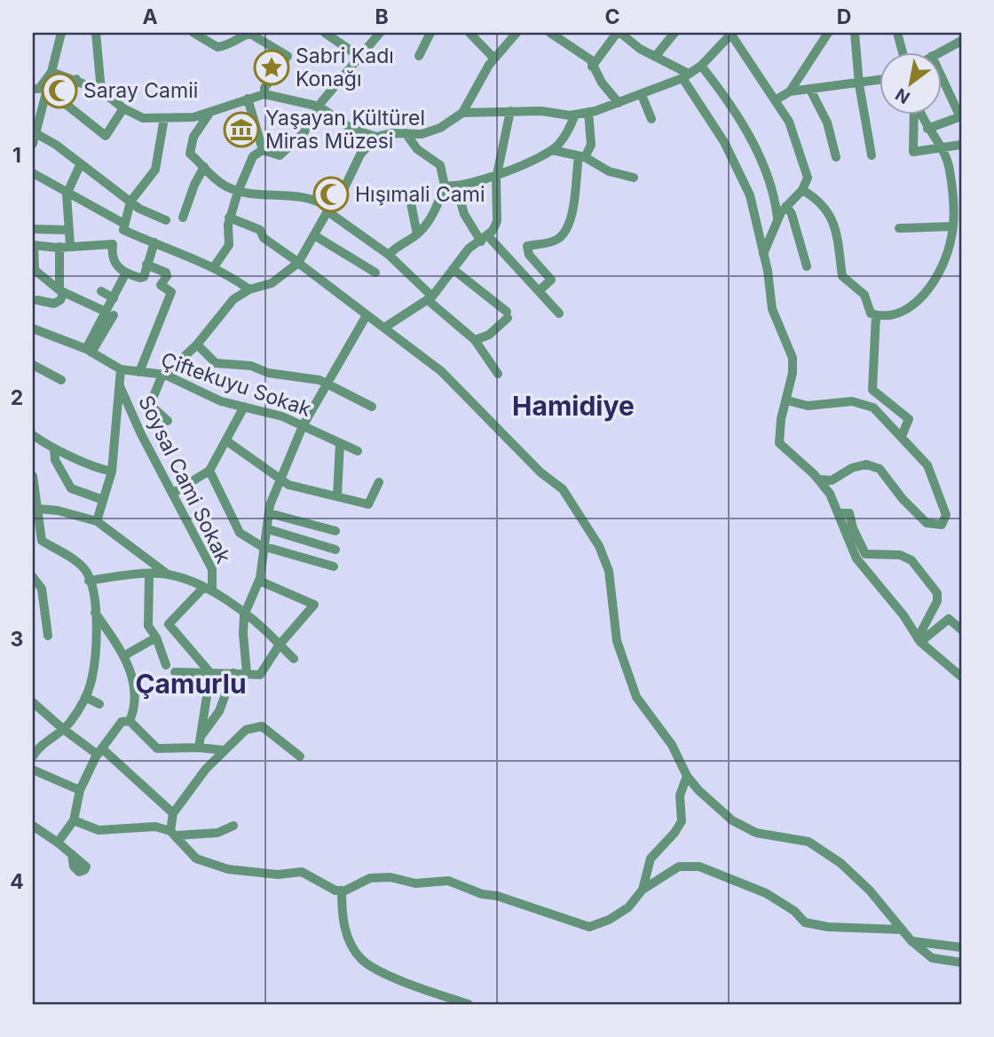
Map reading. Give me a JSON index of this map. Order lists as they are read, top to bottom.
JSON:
{
  "streets": {
    "street": ["Çiftekuyu Sokak", "Soysal Cami Sokak"]
  },
  "districts": ["Hamidiye", "Çamurlu"],
  "places": {
    "place": ["Sabri Kadı Konağı"],
    "mosque": ["Saray Camii", "Hışımali Cami"],
    "museum": ["Yaşayan Kültürel Miras Müzesi"]
  },
  "north": "bottom left",
  "grid": {
    "columns": [
      "A",
      "B",
      "C",
      "D"
    ],
    "rows": [
      "1",
      "2",
      "3",
      "4"
    ]
  }
}
